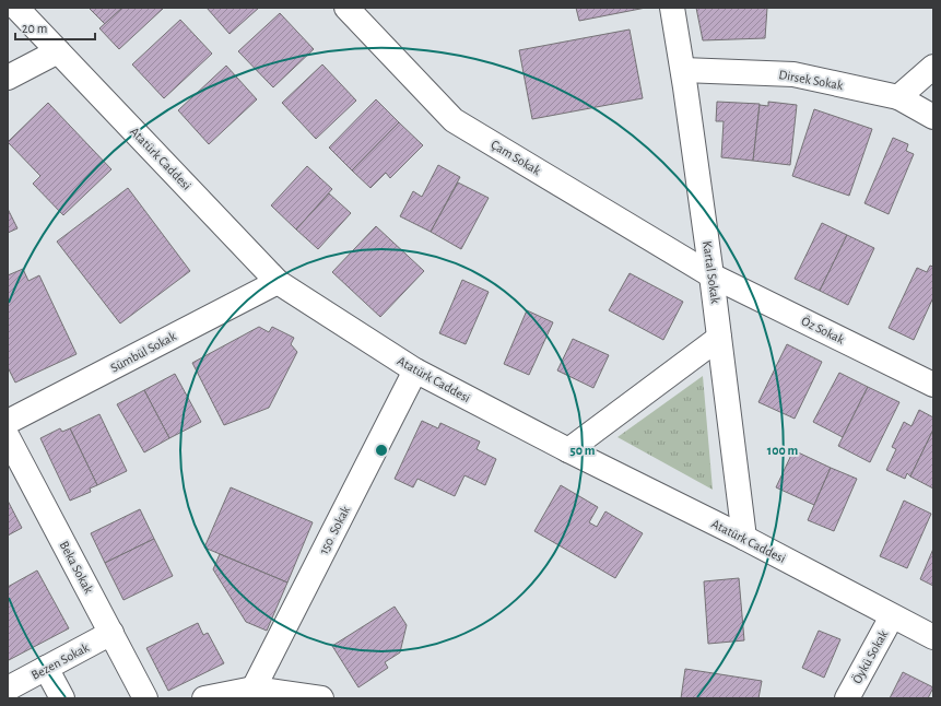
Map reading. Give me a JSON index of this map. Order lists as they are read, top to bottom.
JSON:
{
  "streets": {
    "street": [
      "Dirsek Sokak",
      "Çam Sokak",
      "Atatürk Caddesi",
      "Kartal Sokak",
      "Öz Sokak",
      "Sümbül Sokak",
      "150. Sokak",
      "Beka Sokak",
      "Öykü Sokak",
      "Bezen Sokak"
    ]
  },
  "crossings": [
    ["Dirsek Sokak", "Kartal Sokak"],
    ["Çam Sokak", "Kartal Sokak"],
    ["Çam Sokak", "Öz Sokak"],
    ["Atatürk Caddesi", "Kartal Sokak"],
    ["Atatürk Caddesi", "Sümbül Sokak"],
    ["Atatürk Caddesi", "150. Sokak"],
    ["Atatürk Caddesi", "Öykü Sokak"],
    ["Kartal Sokak", "Öz Sokak"],
    ["Beka Sokak", "Bezen Sokak"]
  ],
  "scale_bar": "20 m",
  "rings": ["50 m", "100 m"]
}
